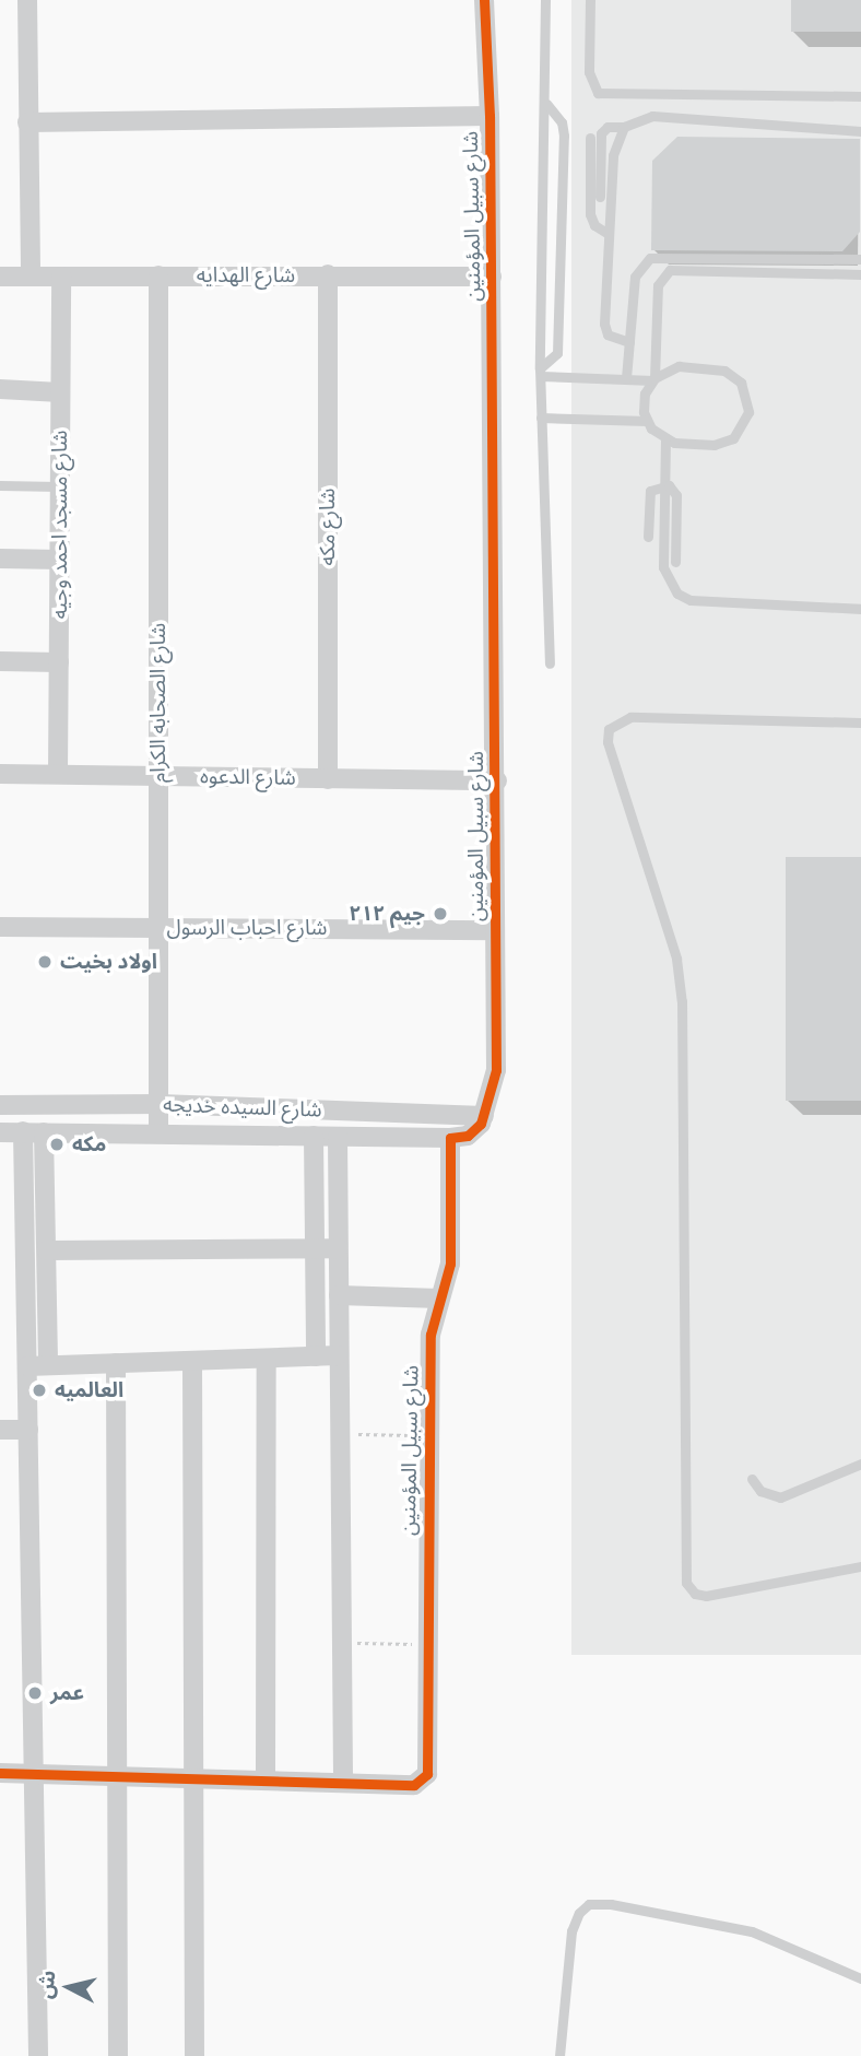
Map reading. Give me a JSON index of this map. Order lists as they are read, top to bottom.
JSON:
{
  "streets": {
    "street": [
      "شارع سبيل المؤمنين",
      "شارع الهدايه",
      "شارع مسجد احمد وجيه",
      "شارع مكه",
      "شارع الصحابه الكرام",
      "شارع الدعوه",
      "شارع احباب الرسول",
      "شارع السيده خديجه"
    ]
  },
  "crossings": [
    ["شارع سبيل المؤمنين", "شارع الهدايه"],
    ["شارع سبيل المؤمنين", "شارع الدعوه"],
    ["شارع سبيل المؤمنين", "شارع احباب الرسول"],
    ["شارع سبيل المؤمنين", "شارع السيده خديجه"],
    ["شارع الهدايه", "شارع مسجد احمد وجيه"],
    ["شارع الهدايه", "شارع مكه"],
    ["شارع الهدايه", "شارع الصحابه الكرام"],
    ["شارع مسجد احمد وجيه", "شارع الدعوه"],
    ["شارع مكه", "شارع الدعوه"],
    ["شارع الصحابه الكرام", "شارع الدعوه"],
    ["شارع الصحابه الكرام", "شارع احباب الرسول"],
    ["شارع الصحابه الكرام", "شارع السيده خديجه"]
  ],
  "places": [
    "جيم ٢١٢",
    "اولاد بخيت",
    "مكه",
    "العالميه",
    "عمر"
  ],
  "north": "left"
}
